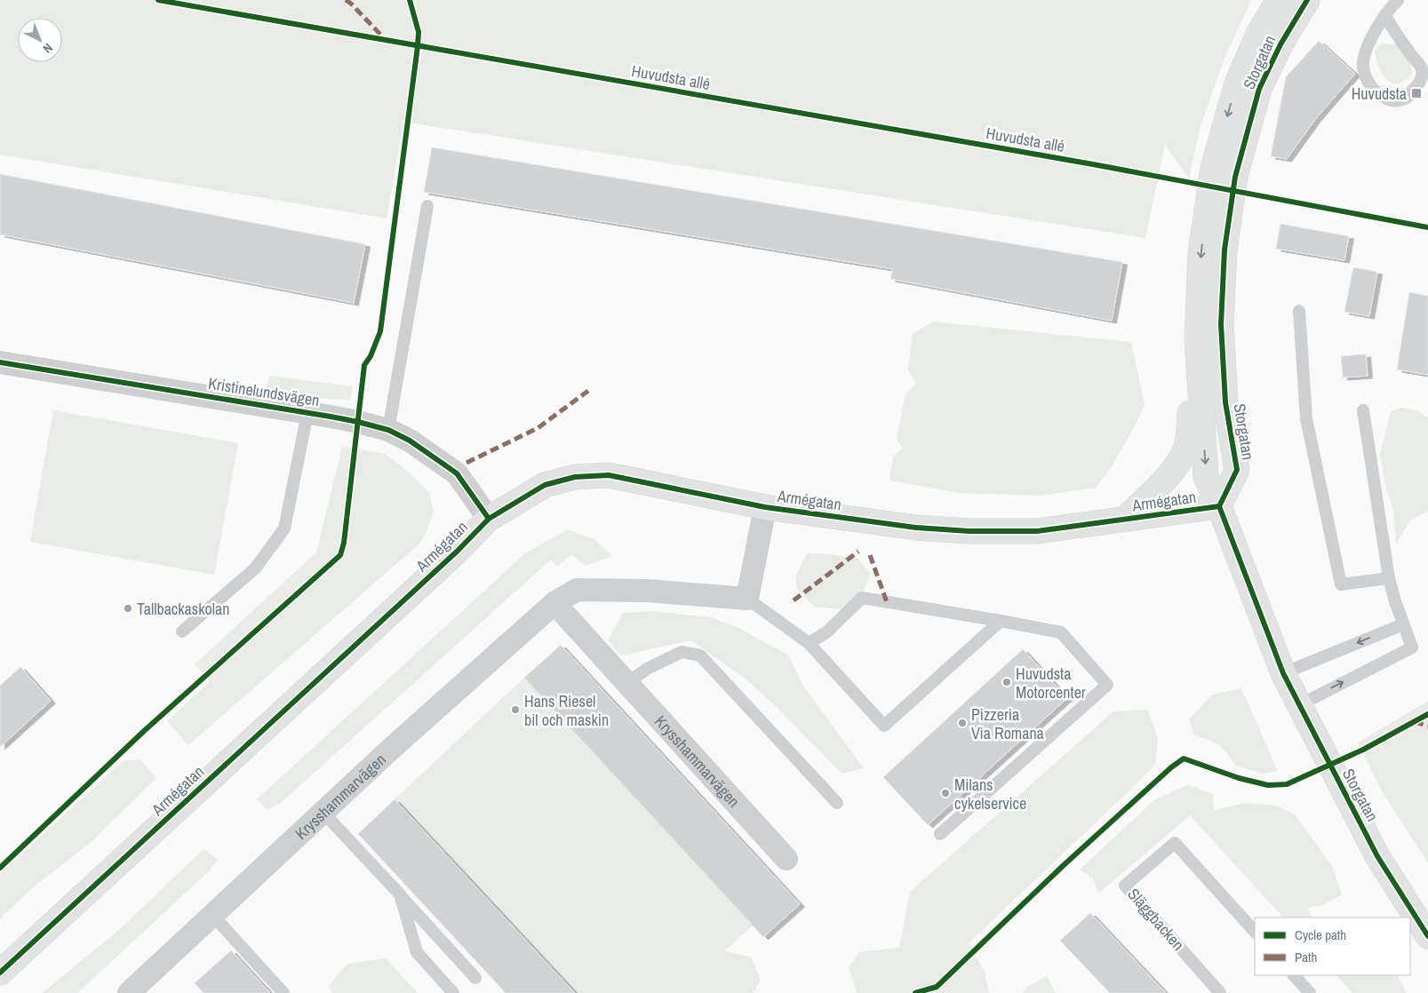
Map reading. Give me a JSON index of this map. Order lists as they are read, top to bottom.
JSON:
{
  "streets": {
    "street": [
      "Storgatan",
      "Kristinelundsvägen",
      "Armégatan",
      "Krysshammarvägen"
    ],
    "lane": ["Släggbacken"],
    "cycle path": ["Huvudsta allé"]
  },
  "crossings": [
    ["Storgatan", "Armégatan"],
    ["Kristinelundsvägen", "Armégatan"]
  ],
  "places": {
    "transit": ["Huvudsta"],
    "other": [
      "Tallbackaskolan",
      "Huvudsta Motorcenter",
      "Hans Riesel bil och maskin",
      "Pizzeria Via Romana",
      "Milans cykelservice"
    ]
  },
  "legend": ["Cycle path", "Path"],
  "north": "bottom right"
}
